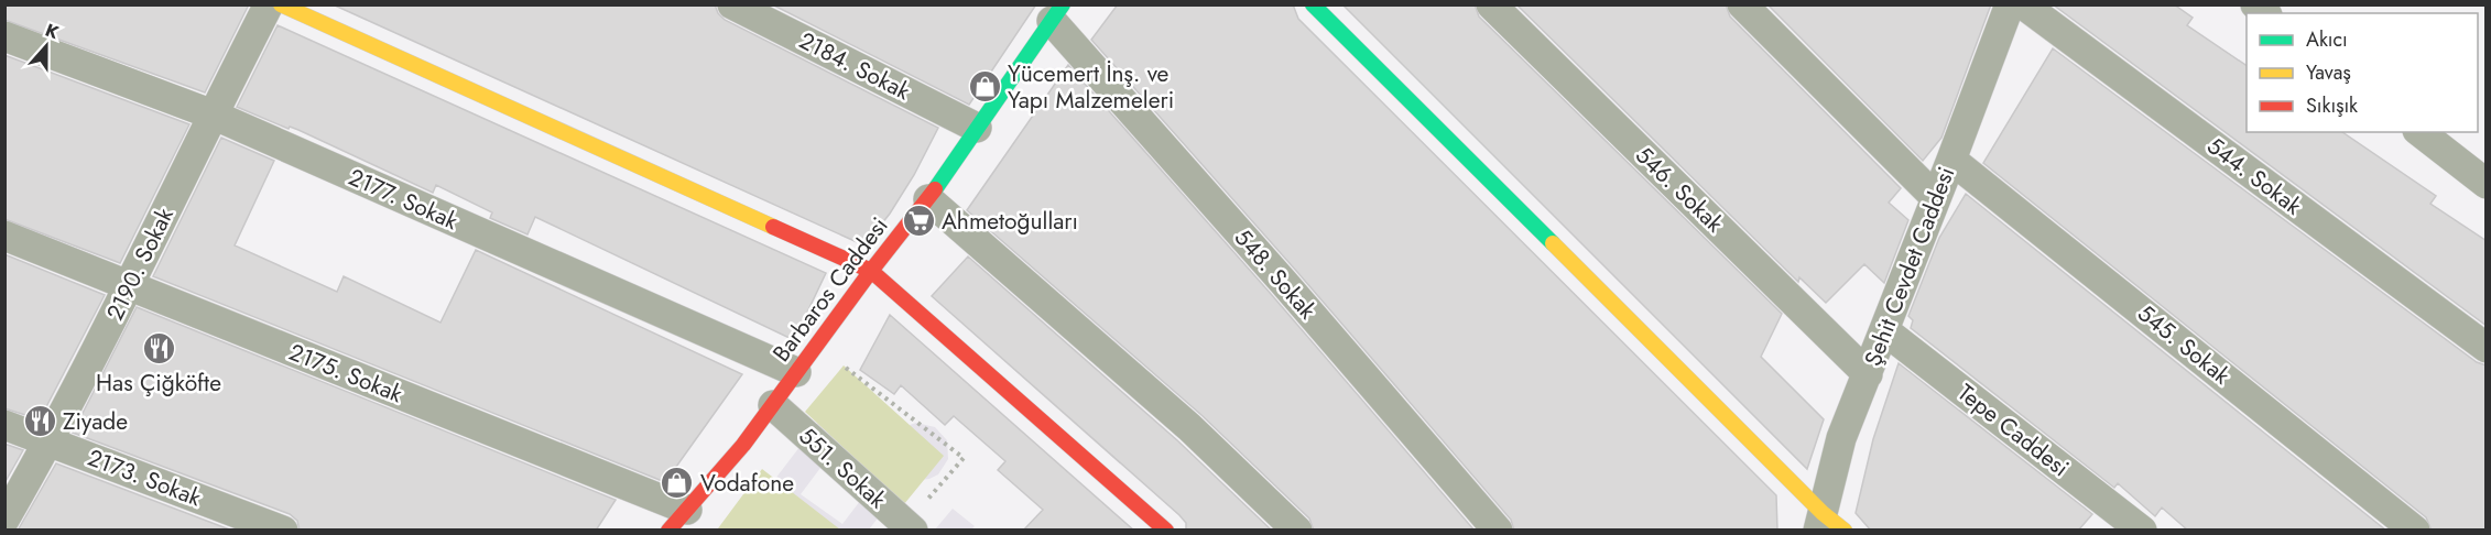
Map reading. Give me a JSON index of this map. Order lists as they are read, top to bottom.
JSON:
{
  "streets": {
    "street": [
      "2184. Sokak",
      "544. Sokak",
      "546. Sokak",
      "2177. Sokak",
      "2190. Sokak",
      "Şehit Cevdet Caddesi",
      "548. Sokak",
      "Barbaros Caddesi",
      "545. Sokak",
      "2175. Sokak",
      "Tepe Caddesi",
      "551. Sokak",
      "2173. Sokak"
    ]
  },
  "crossings": [
    ["2184. Sokak", "Barbaros Caddesi"],
    ["546. Sokak", "Şehit Cevdet Caddesi"],
    ["2177. Sokak", "2190. Sokak"],
    ["2177. Sokak", "Barbaros Caddesi"],
    ["2190. Sokak", "2175. Sokak"],
    ["2190. Sokak", "2173. Sokak"],
    ["Şehit Cevdet Caddesi", "545. Sokak"],
    ["Şehit Cevdet Caddesi", "Tepe Caddesi"],
    ["548. Sokak", "Barbaros Caddesi"],
    ["Barbaros Caddesi", "2175. Sokak"],
    ["Barbaros Caddesi", "551. Sokak"]
  ],
  "places": {
    "shop": ["Yücemert İnş. ve Yapı Malzemeleri", "Vodafone"],
    "supermarket": ["Ahmetoğulları"],
    "restaurant": ["Has Çiğköfte", "Ziyade"]
  },
  "legend": ["Akıcı", "Yavaş", "Sıkışık"],
  "north": "top"
}
